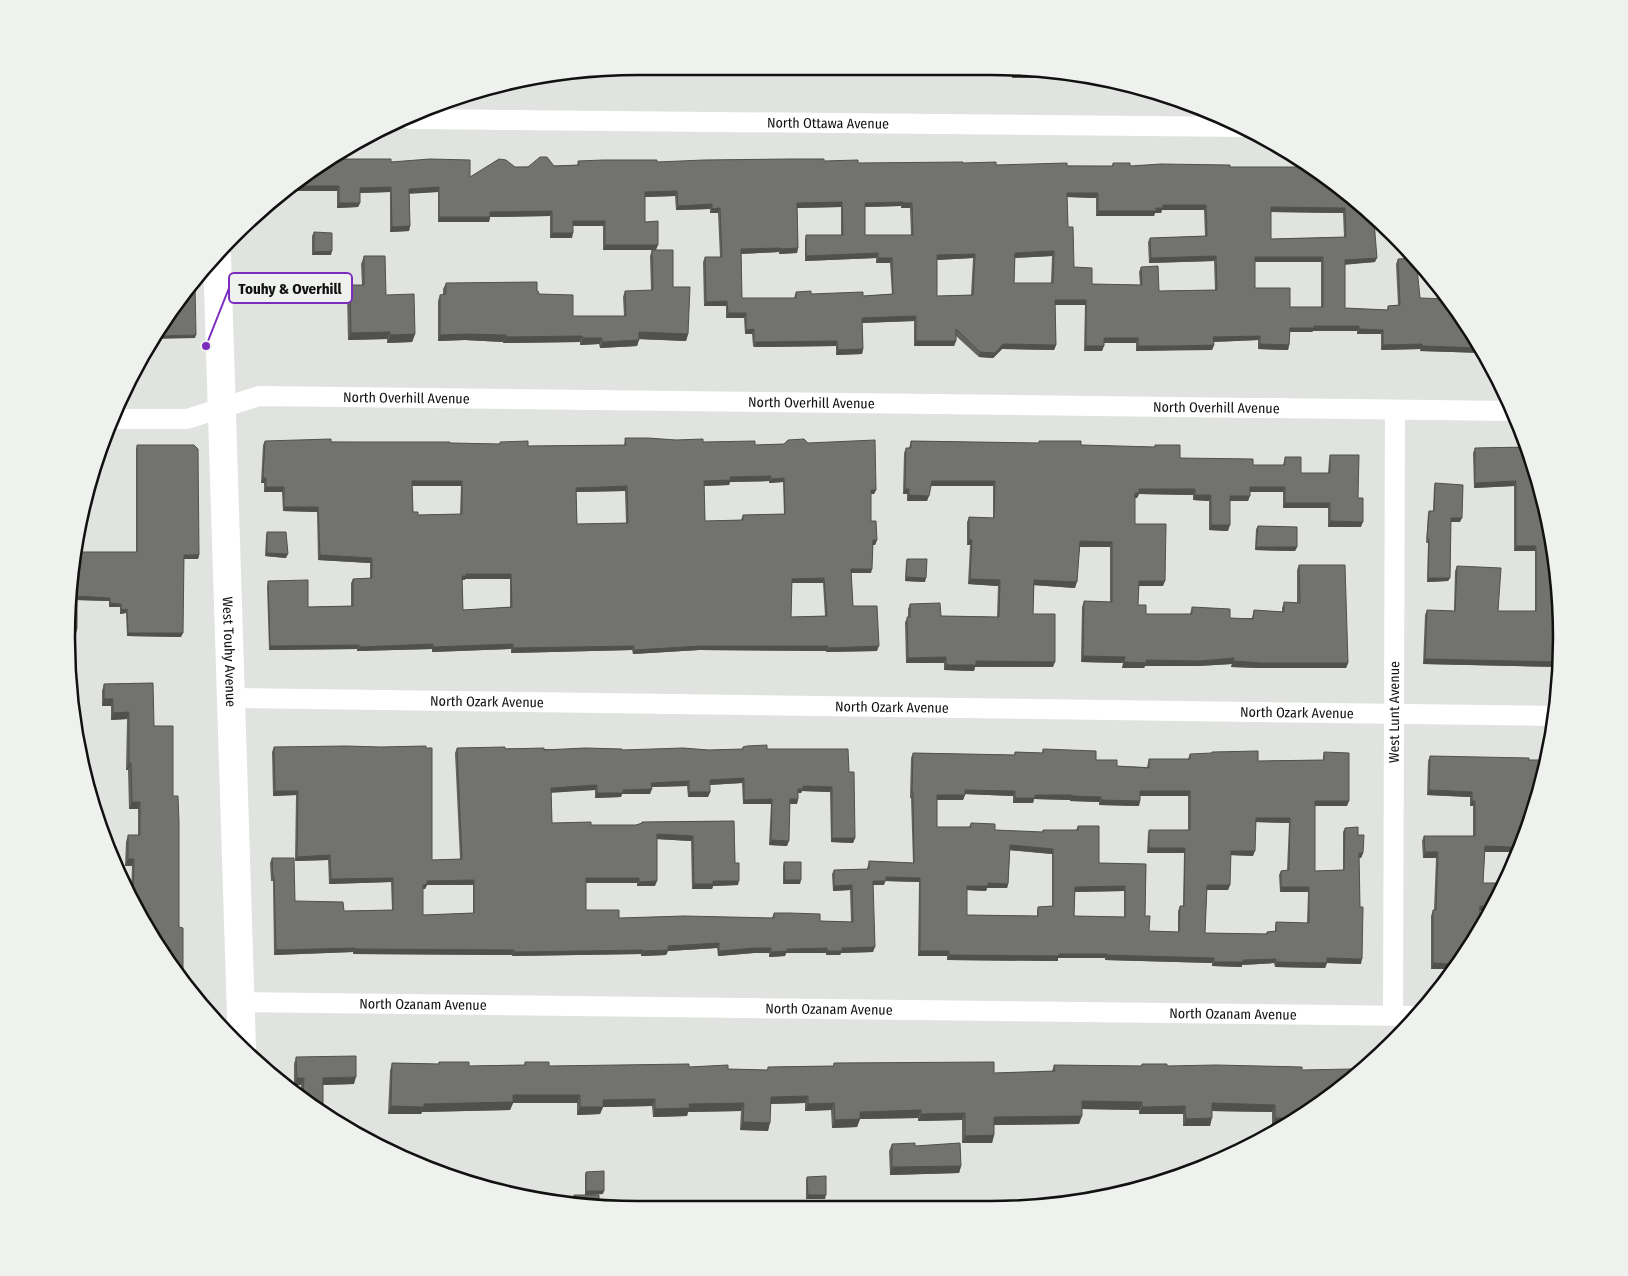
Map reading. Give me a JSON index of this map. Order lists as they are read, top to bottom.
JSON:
{
  "streets": {
    "main road": ["West Touhy Avenue"],
    "street": [
      "North Ottawa Avenue",
      "North Overhill Avenue",
      "North Ozark Avenue",
      "West Lunt Avenue",
      "North Ozanam Avenue"
    ]
  },
  "crossings": [
    ["North Overhill Avenue", "West Touhy Avenue"],
    ["North Overhill Avenue", "West Lunt Avenue"],
    ["West Touhy Avenue", "North Ozark Avenue"],
    ["West Touhy Avenue", "North Ozanam Avenue"],
    ["North Ozark Avenue", "West Lunt Avenue"],
    ["West Lunt Avenue", "North Ozanam Avenue"]
  ],
  "places": ["Touhy & Overhill"]
}
